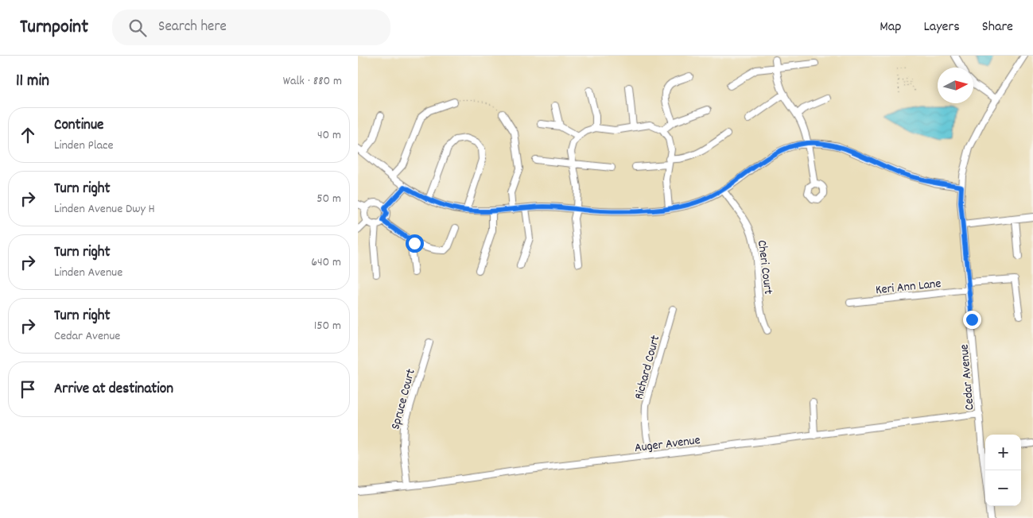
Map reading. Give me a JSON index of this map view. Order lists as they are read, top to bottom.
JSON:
{
  "streets": {
    "street": [
      "Cheri Court",
      "Keri Ann Lane",
      "Richard Court",
      "Cedar Avenue",
      "Spruce Court",
      "Auger Avenue"
    ]
  },
  "crossings": [
    ["Keri Ann Lane", "Cedar Avenue"],
    ["Richard Court", "Auger Avenue"],
    ["Cedar Avenue", "Auger Avenue"],
    ["Spruce Court", "Auger Avenue"]
  ],
  "north": "right",
  "page": {
    "header": "Turnpoint",
    "search": "Search here",
    "nav": ["Map", "Layers", "Share"],
    "heading": ["11 min", "Walk · 880 m"],
    "list": [
      ["Continue", "Linden Place", "40 m"],
      ["Turn right", "Linden Avenue Dwy H", "50 m"],
      ["Turn right", "Linden Avenue", "640 m"],
      ["Turn right", "Cedar Avenue", "150 m"],
      "Arrive at destination"
    ],
    "map_buttons": ["+", "−"]
  }
}
